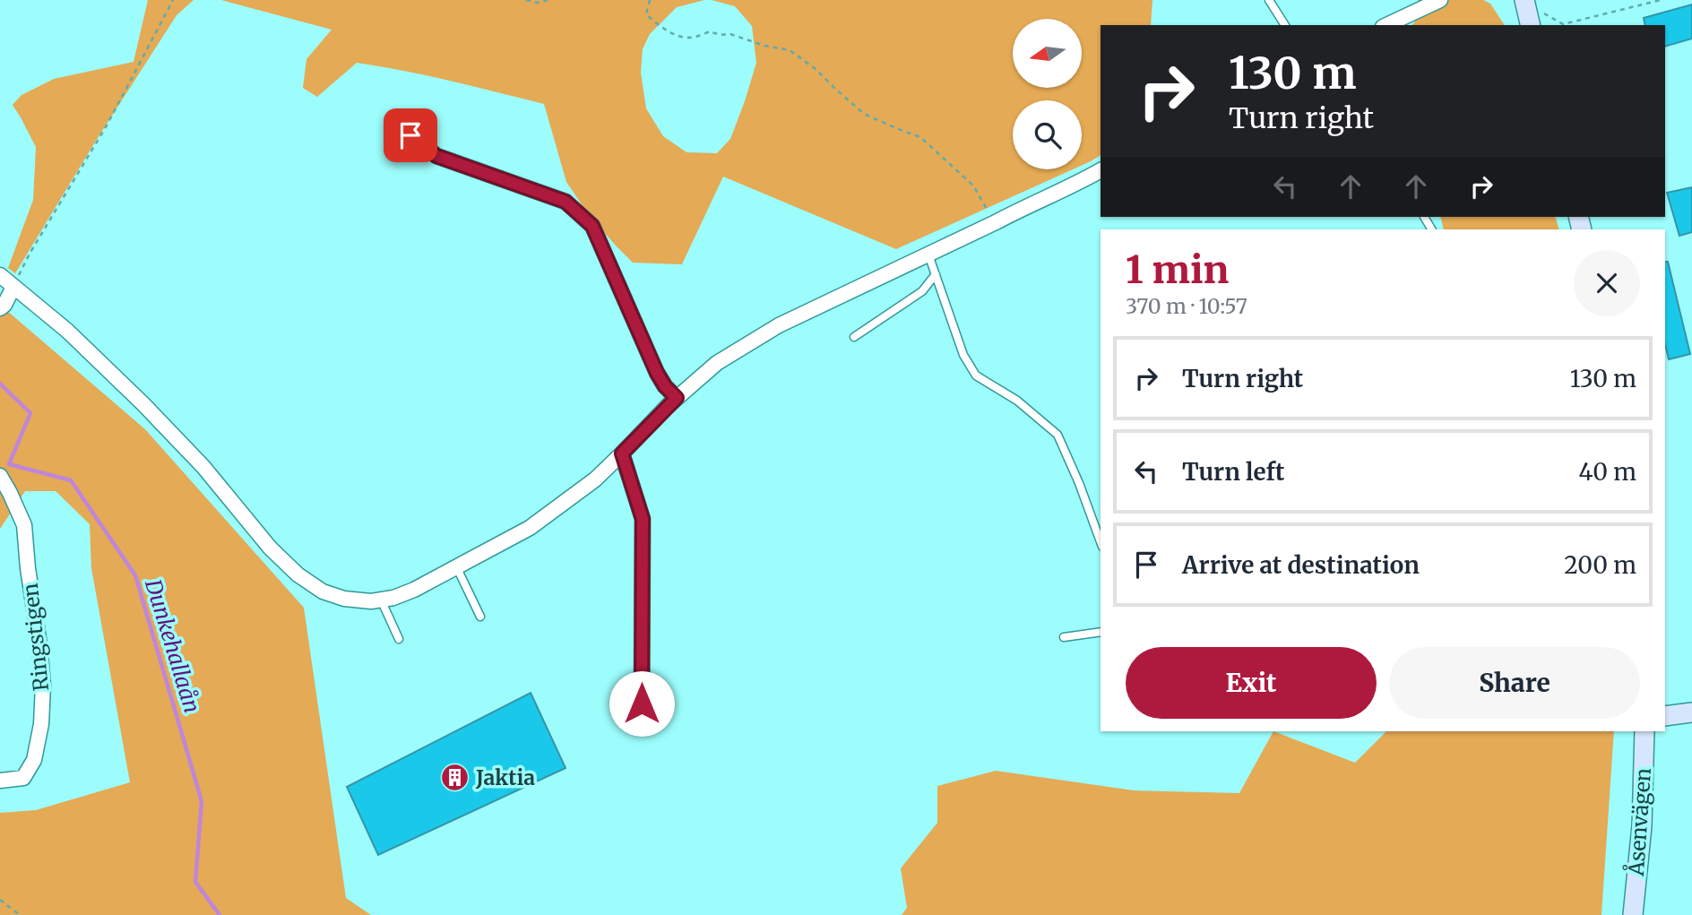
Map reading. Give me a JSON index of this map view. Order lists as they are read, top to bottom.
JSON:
{
  "streets": {
    "street": ["Ringstigen", "Åsenvägen"]
  },
  "water": ["Dunkehallaån"],
  "places": {
    "building": ["Jaktia"]
  },
  "north": "left",
  "page": {
    "turn": ["130 m", "Turn right"],
    "heading": ["1 min", "370 m · 10:57"],
    "list": [
      {
        "name": "Turn right",
        "value": "130 m"
      },
      {
        "name": "Turn left",
        "value": "40 m"
      },
      {
        "name": "Arrive at destination",
        "value": "200 m"
      }
    ],
    "buttons": ["Exit", "Share"]
  }
}
